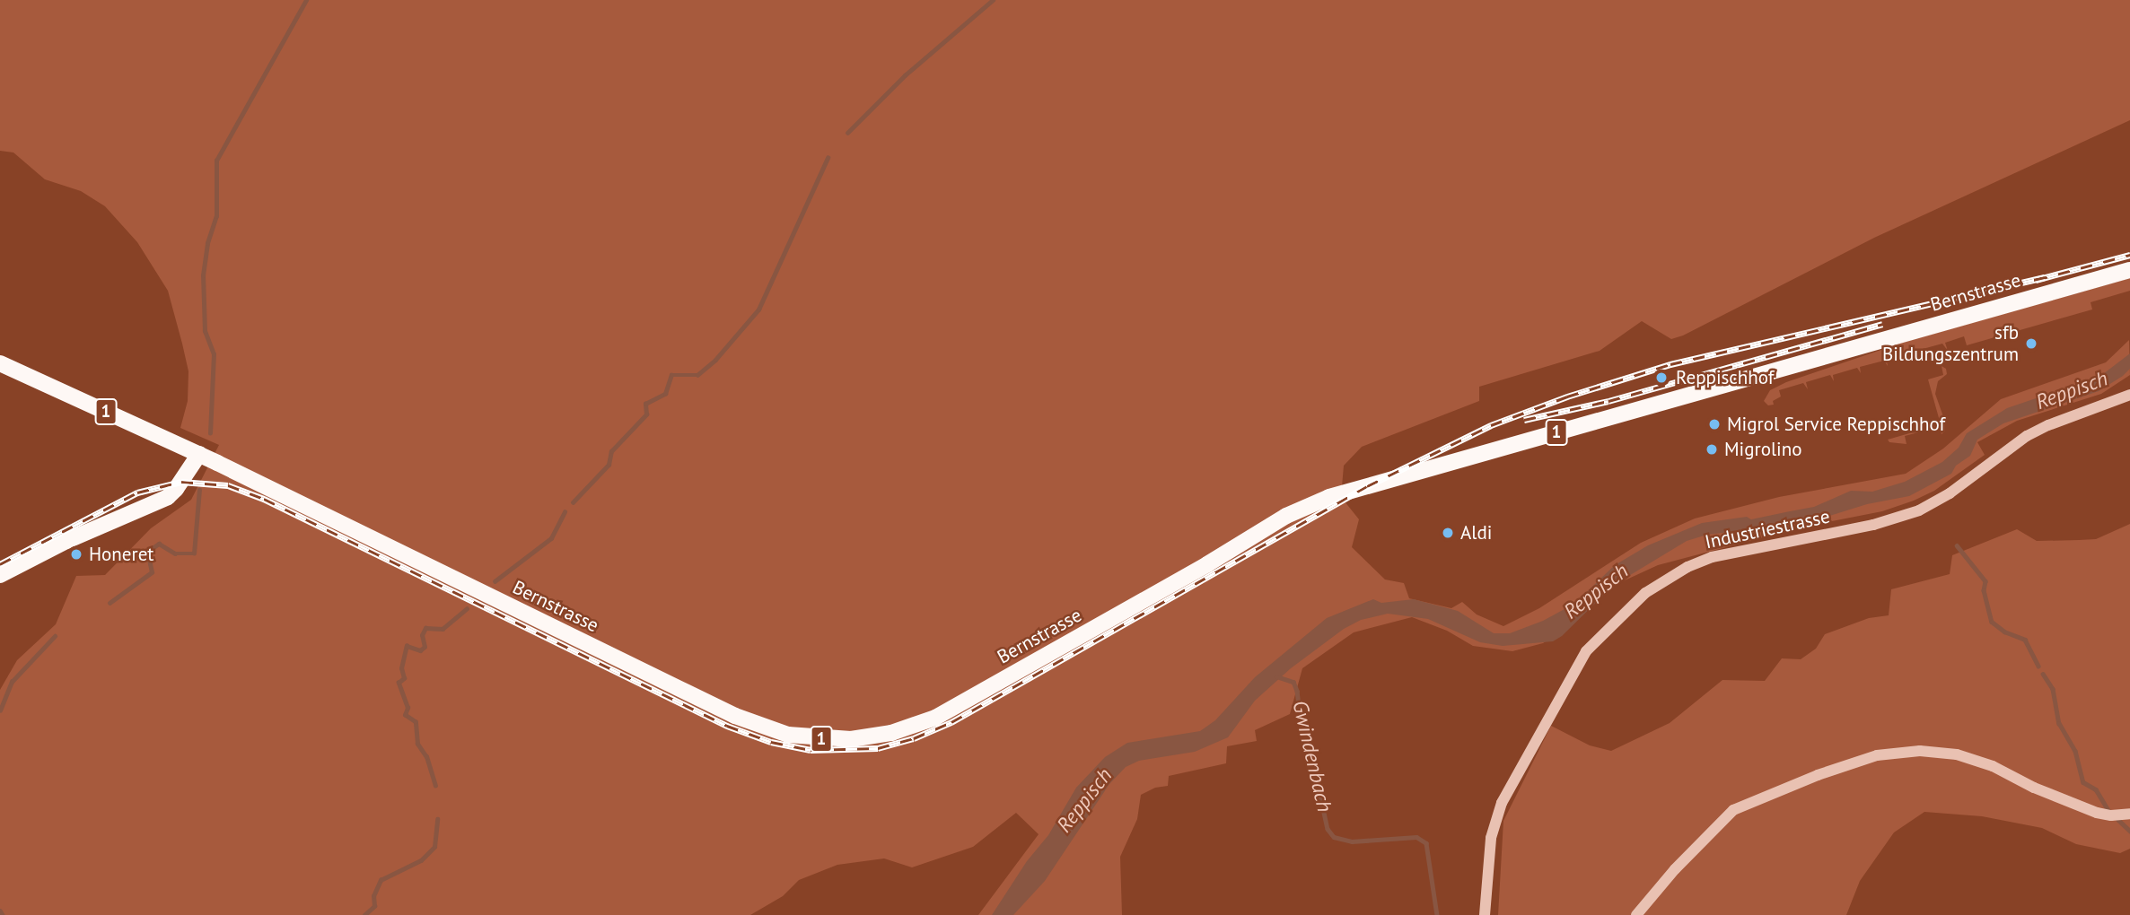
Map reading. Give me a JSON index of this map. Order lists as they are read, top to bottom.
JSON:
{
  "streets": {
    "main road": ["Bernstrasse", "1"],
    "street": ["Industriestrasse"]
  },
  "water": ["Reppisch", "Gwindenbach"],
  "places": [
    "sfb Bildungszentrum",
    "Reppischhof",
    "Migrol Service Reppischhof",
    "Migrolino",
    "Aldi",
    "Honeret"
  ]
}
